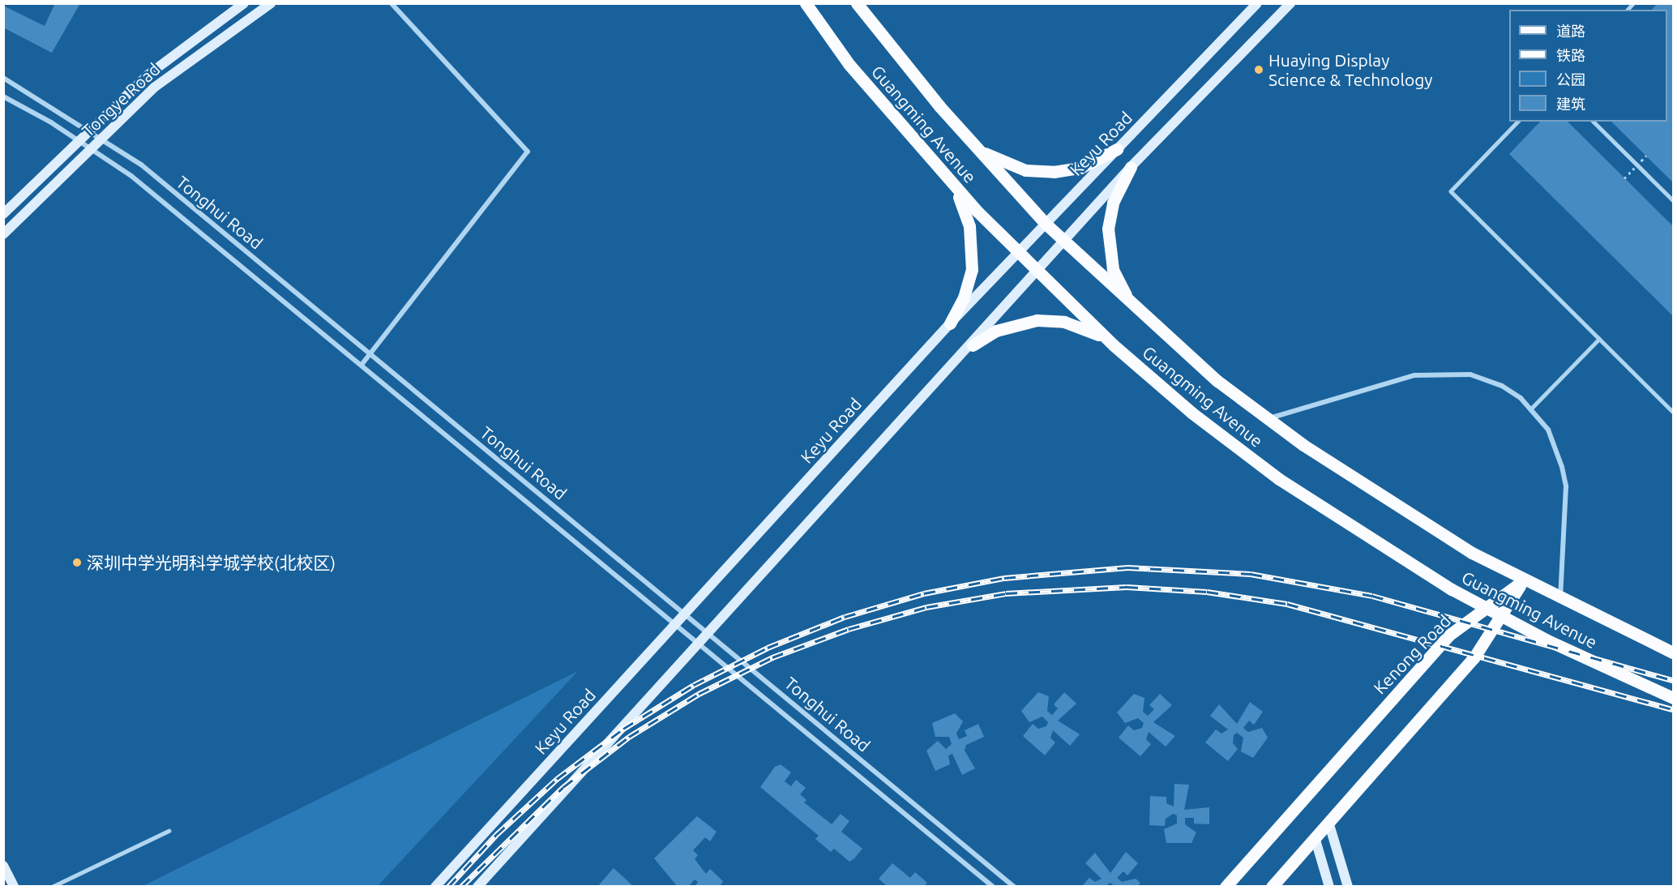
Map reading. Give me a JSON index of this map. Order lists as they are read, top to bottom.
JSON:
{
  "streets": {
    "main road": [
      "Tongye Road",
      "Guangming Avenue",
      "Keyu Road",
      "Kenong Road"
    ],
    "street": ["Tonghui Road"]
  },
  "crossings": [
    ["Tongye Road", "Tonghui Road"],
    ["Guangming Avenue", "Keyu Road"],
    ["Guangming Avenue", "Kenong Road"],
    ["Keyu Road", "Tonghui Road"]
  ],
  "places": ["Huaying Display Science & Technology", "深圳中学光明科学城学校(北校区)"],
  "legend": [
    "道路",
    "铁路",
    "公园",
    "建筑"
  ]
}
